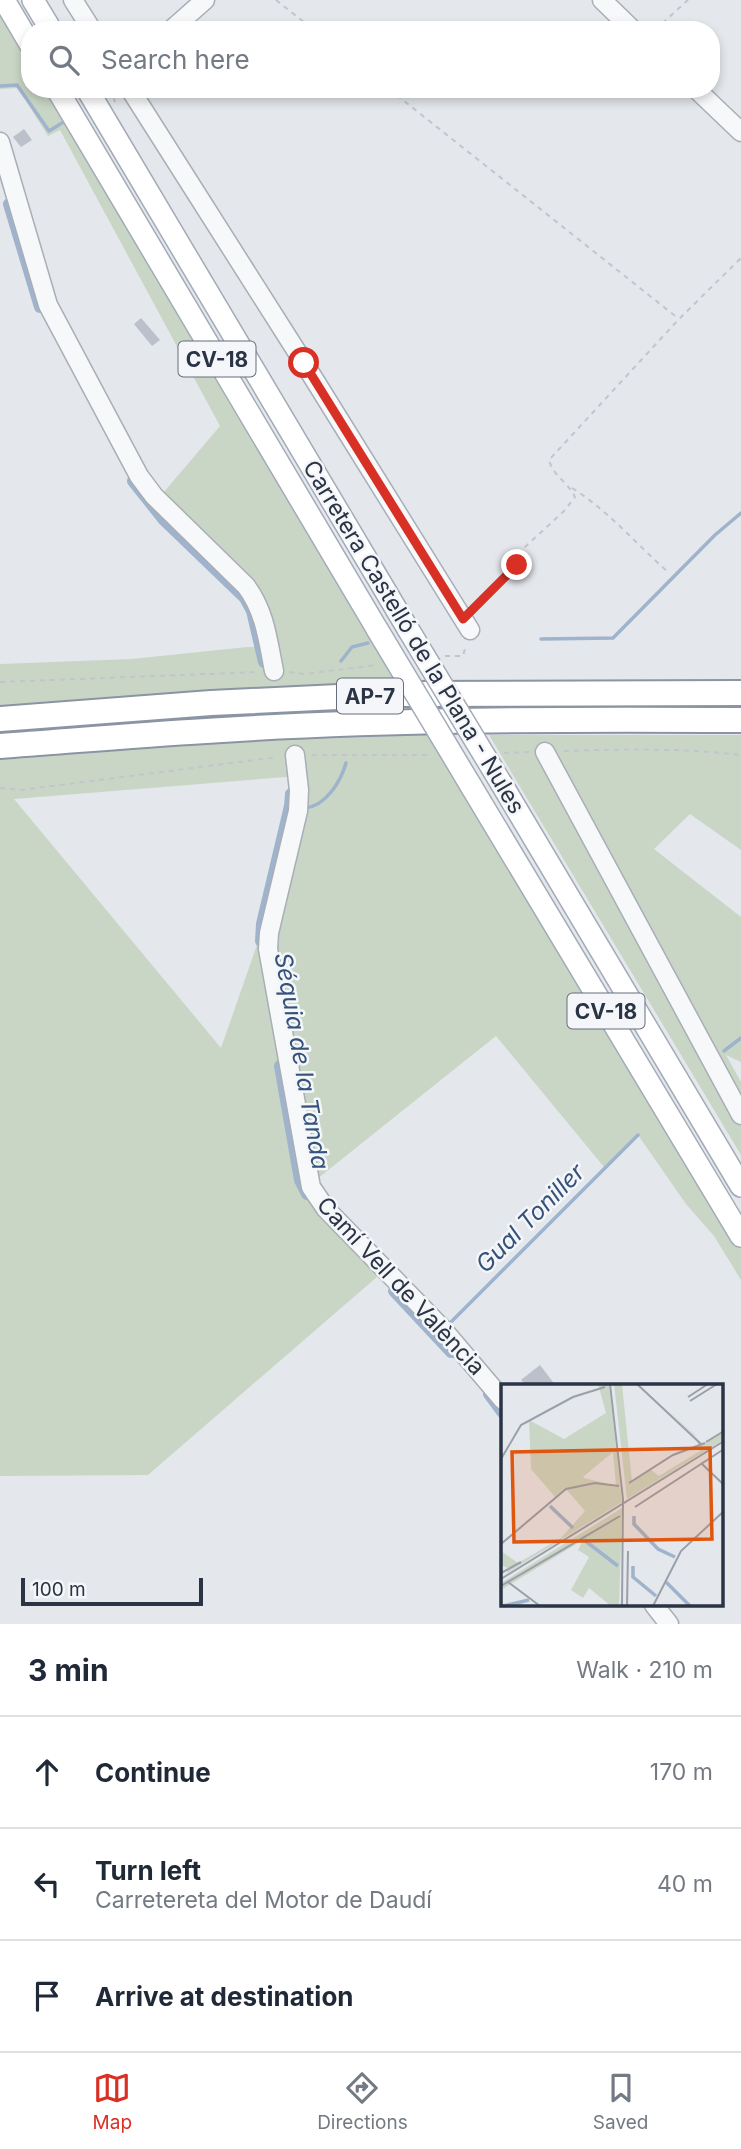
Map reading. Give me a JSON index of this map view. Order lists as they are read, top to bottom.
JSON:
{
  "streets": {
    "highway": ["AP-7"],
    "main road": ["CV-18", "Carretera Castelló de la Plana - Nules"],
    "street": ["Camí Vell de València"]
  },
  "water": ["Séquia de la Tanda", "Gual Toniller"],
  "scale_bar": "100 m",
  "page": {
    "search": "Search here",
    "scale": "100 m",
    "heading": ["3 min", "Walk · 210 m"],
    "list": [
      ["Continue", "170 m"],
      ["Turn left", "Carretereta del Motor de Daudí", "40 m"],
      "Arrive at destination"
    ],
    "nav": ["Map", "Directions", "Saved"]
  }
}
